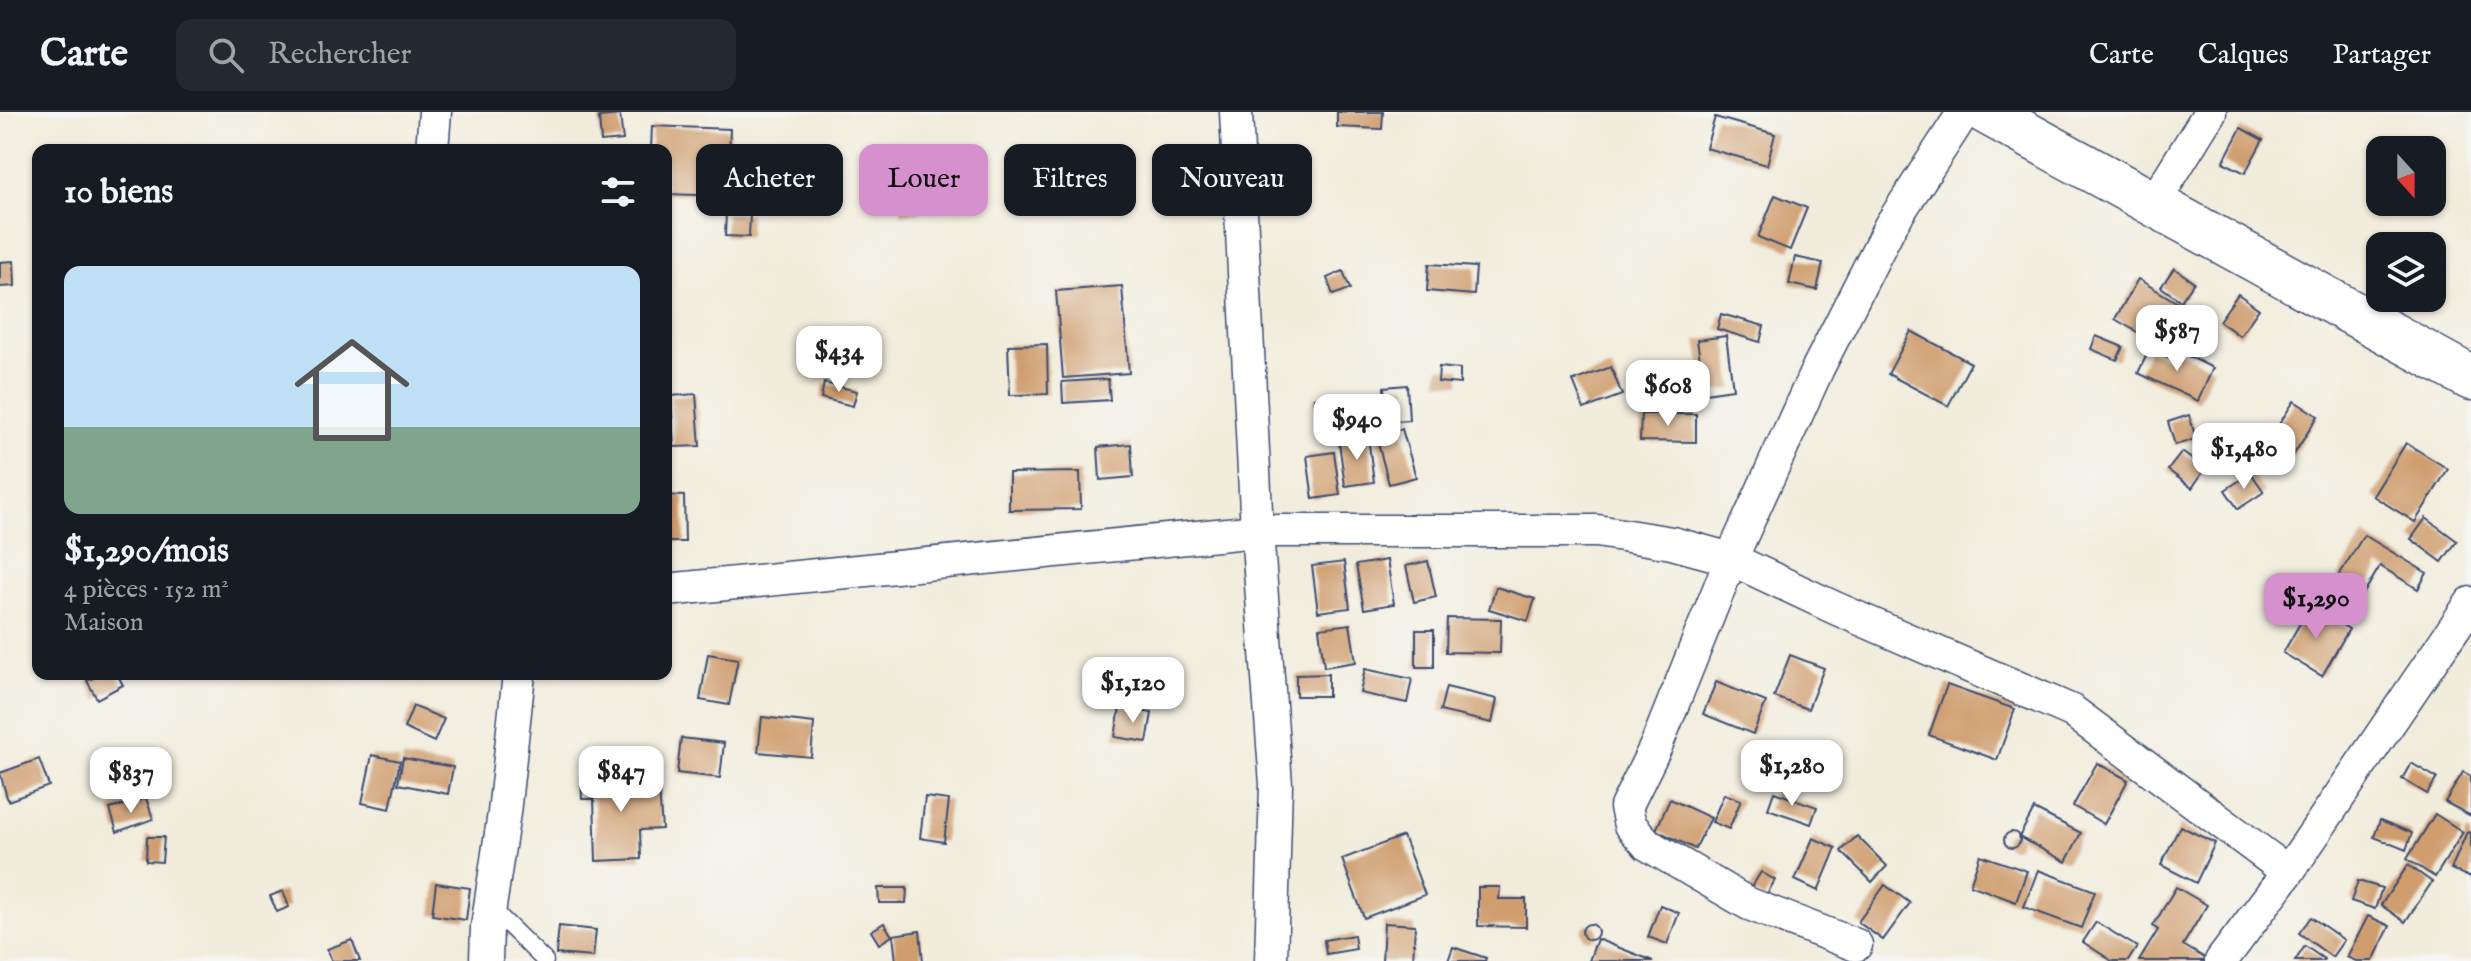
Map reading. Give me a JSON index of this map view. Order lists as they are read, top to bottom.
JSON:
{
  "north": "bottom",
  "page": {
    "header": "Carte",
    "search": "Rechercher",
    "nav": ["Carte", "Calques", "Partager"],
    "chip": [
      "Acheter",
      "Louer",
      "Filtres",
      "Nouveau"
    ],
    "heading": "10 biens",
    "list": [
      {
        "name": "$1,290/mois",
        "note": "4 pièces · 152 m² · Maison"
      }
    ],
    "price": [
      "$587",
      "$434",
      "$608",
      "$940",
      "$1,480",
      "$1,290",
      "$1,120",
      "$1,280",
      "$847",
      "$837"
    ]
  }
}
